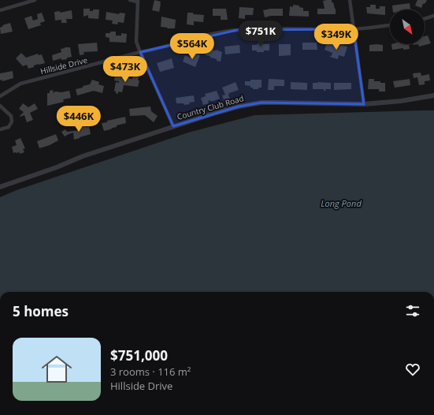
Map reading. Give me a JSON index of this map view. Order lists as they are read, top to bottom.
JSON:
{
  "streets": {
    "street": ["Hillside Drive", "Country Club Road"]
  },
  "water": ["Long Pond"],
  "north": "bottom right",
  "page": {
    "price": [
      "$751K",
      "$349K",
      "$564K",
      "$473K",
      "$446K"
    ],
    "heading": "5 homes",
    "list": [
      {
        "name": "$751,000",
        "note": "3 rooms · 116 m² · Hillside Drive"
      }
    ]
  }
}
